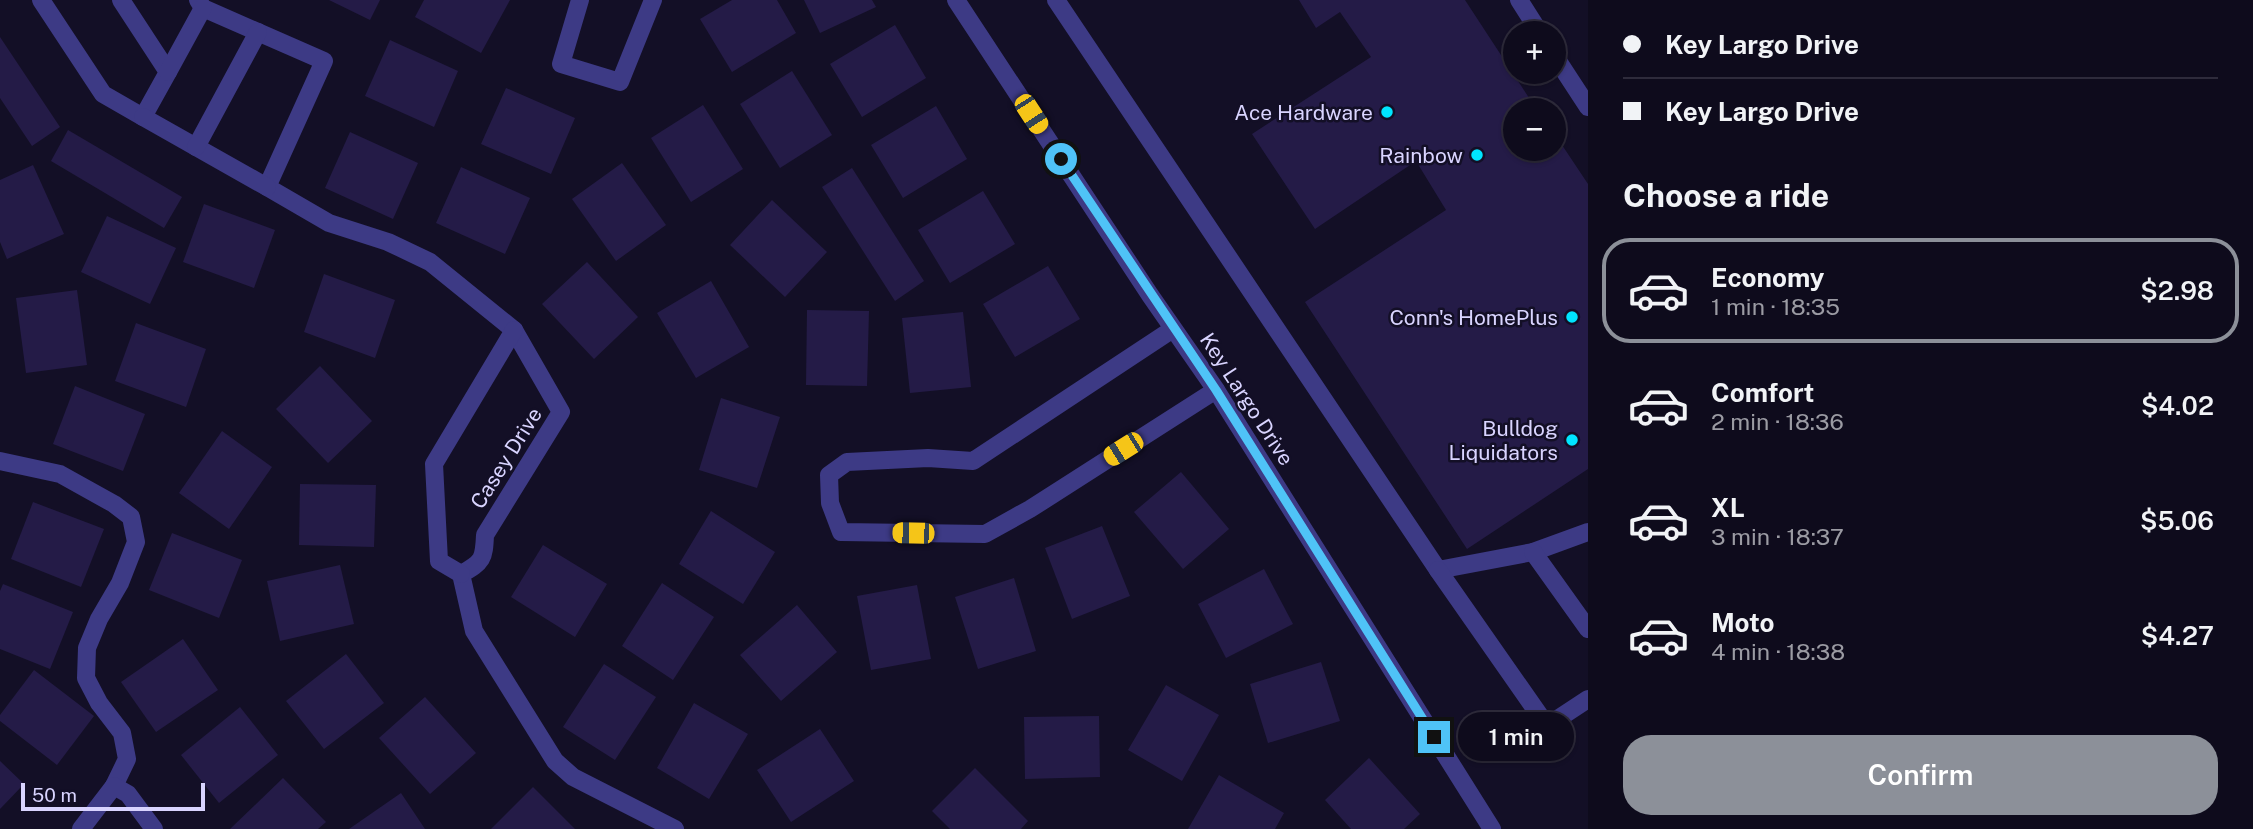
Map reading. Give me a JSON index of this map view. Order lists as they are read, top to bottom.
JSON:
{
  "streets": {
    "street": ["Key Largo Drive", "Casey Drive"]
  },
  "places": [
    "Ace Hardware",
    "Rainbow",
    "Conn's HomePlus",
    "Bulldog Liquidators"
  ],
  "scale_bar": "50 m",
  "page": {
    "banner": ["Key Largo Drive", "Key Largo Drive"],
    "map_buttons": ["+", "−"],
    "heading": "Choose a ride",
    "list": [
      {
        "name": "Economy",
        "note": "1 min · 18:35",
        "value": "$2.98"
      },
      {
        "name": "Comfort",
        "note": "2 min · 18:36",
        "value": "$4.02"
      },
      {
        "name": "XL",
        "note": "3 min · 18:37",
        "value": "$5.06"
      },
      {
        "name": "Moto",
        "note": "4 min · 18:38",
        "value": "$4.27"
      }
    ],
    "bubble": "1 min",
    "buttons": "Confirm",
    "scale": "50 m"
  }
}
